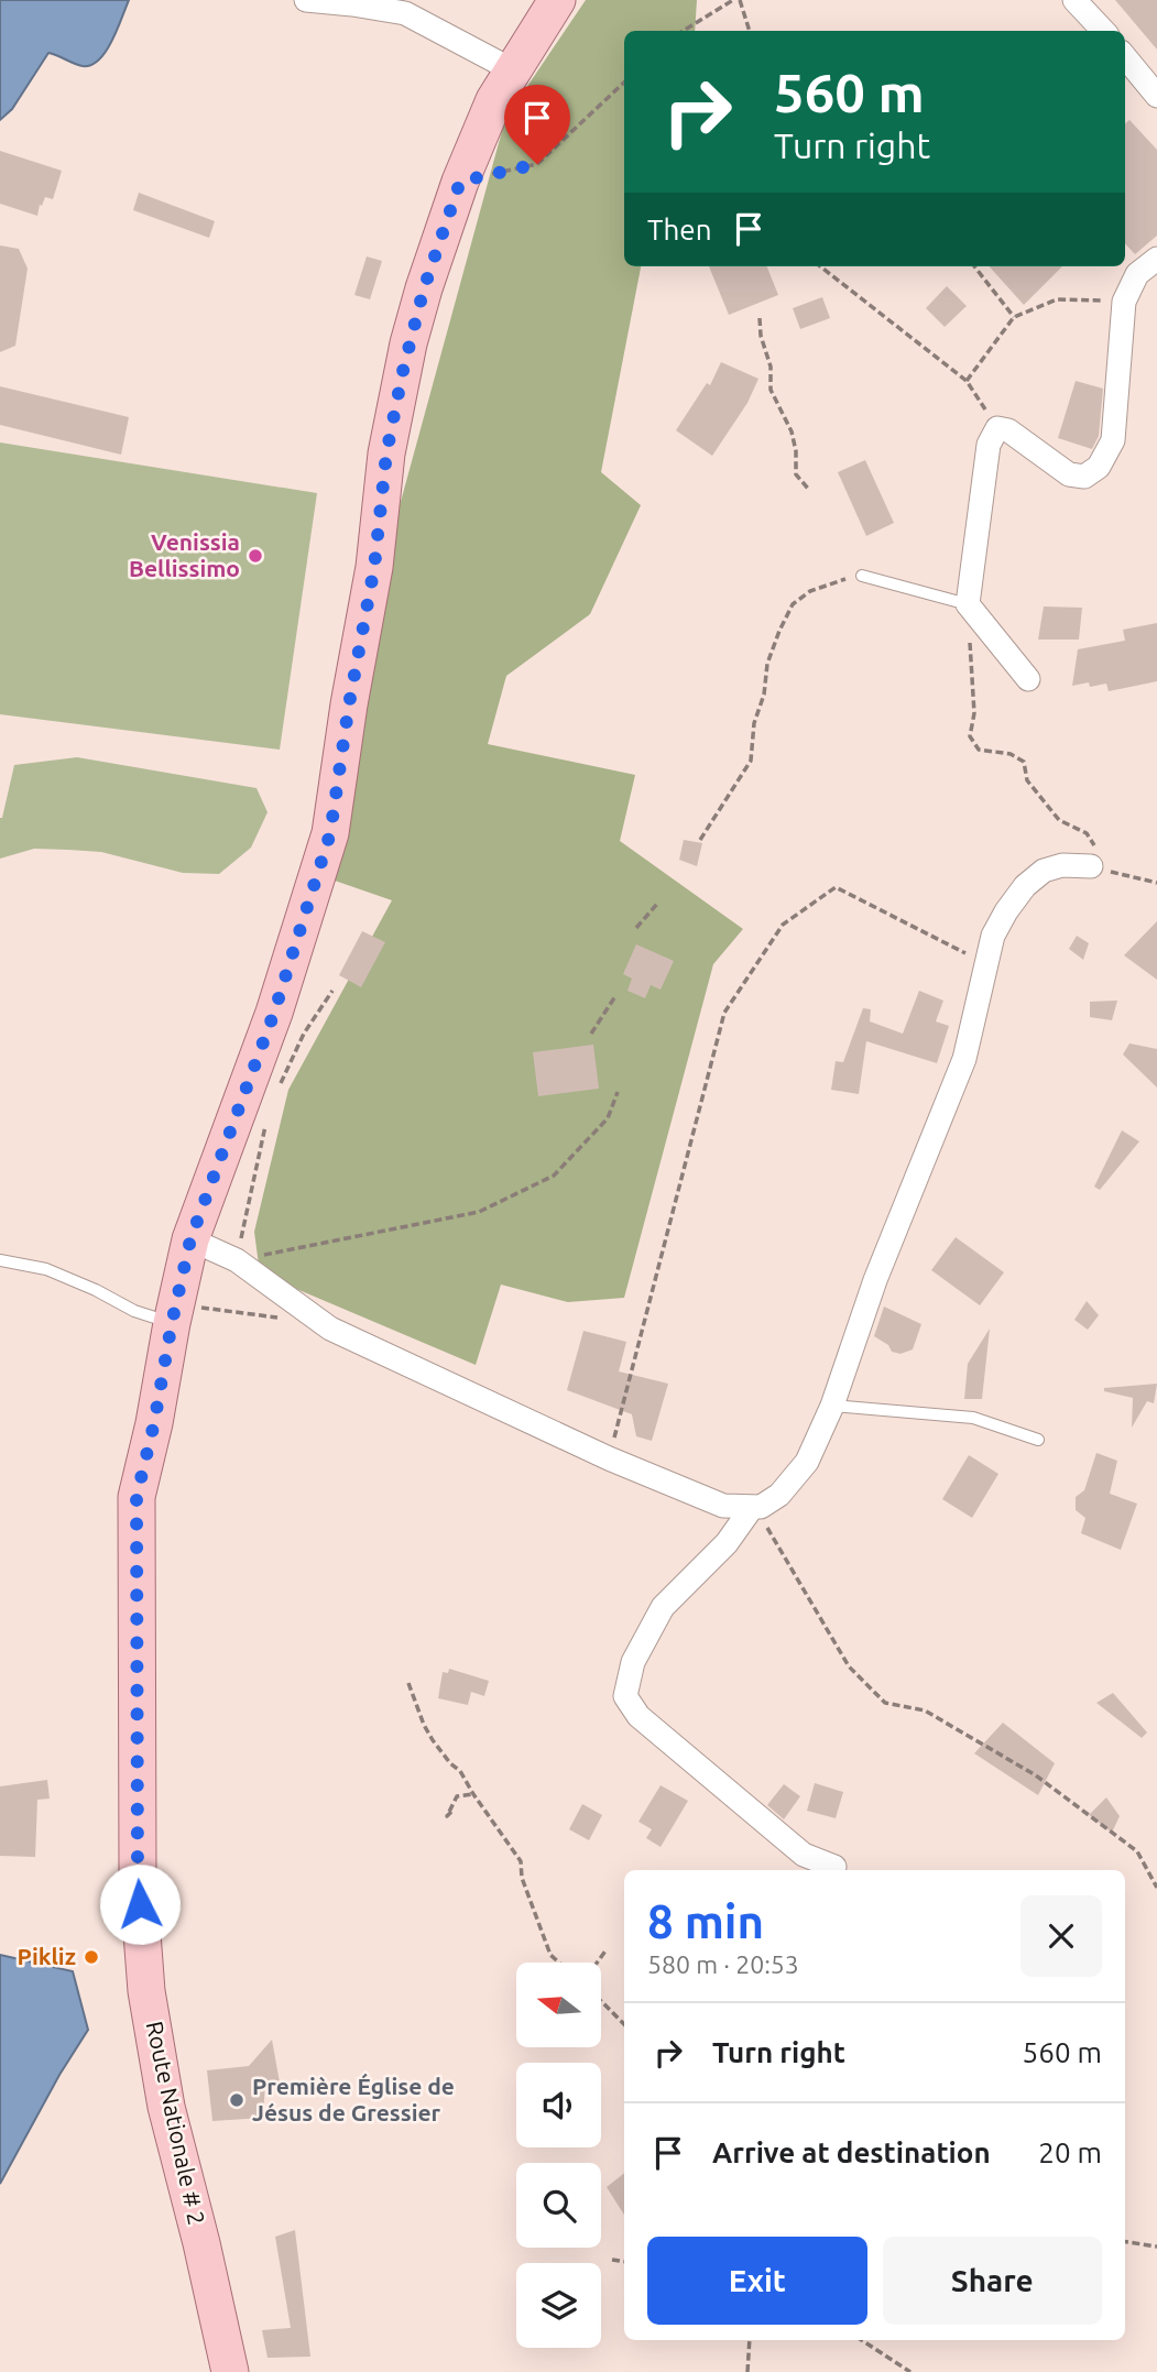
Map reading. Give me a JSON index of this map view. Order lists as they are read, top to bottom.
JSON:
{
  "streets": {
    "main road": ["Route Nationale # 2"]
  },
  "places": ["Venissia Bellissimo", "Pikliz", "Première Église de Jésus de Gressier"],
  "north": "left",
  "page": {
    "turn": ["560 m", "Turn right"],
    "then": "Then",
    "heading": ["8 min", "580 m · 20:53"],
    "list": [
      {
        "name": "Turn right",
        "value": "560 m"
      },
      {
        "name": "Arrive at destination",
        "value": "20 m"
      }
    ],
    "buttons": ["Exit", "Share"]
  }
}
